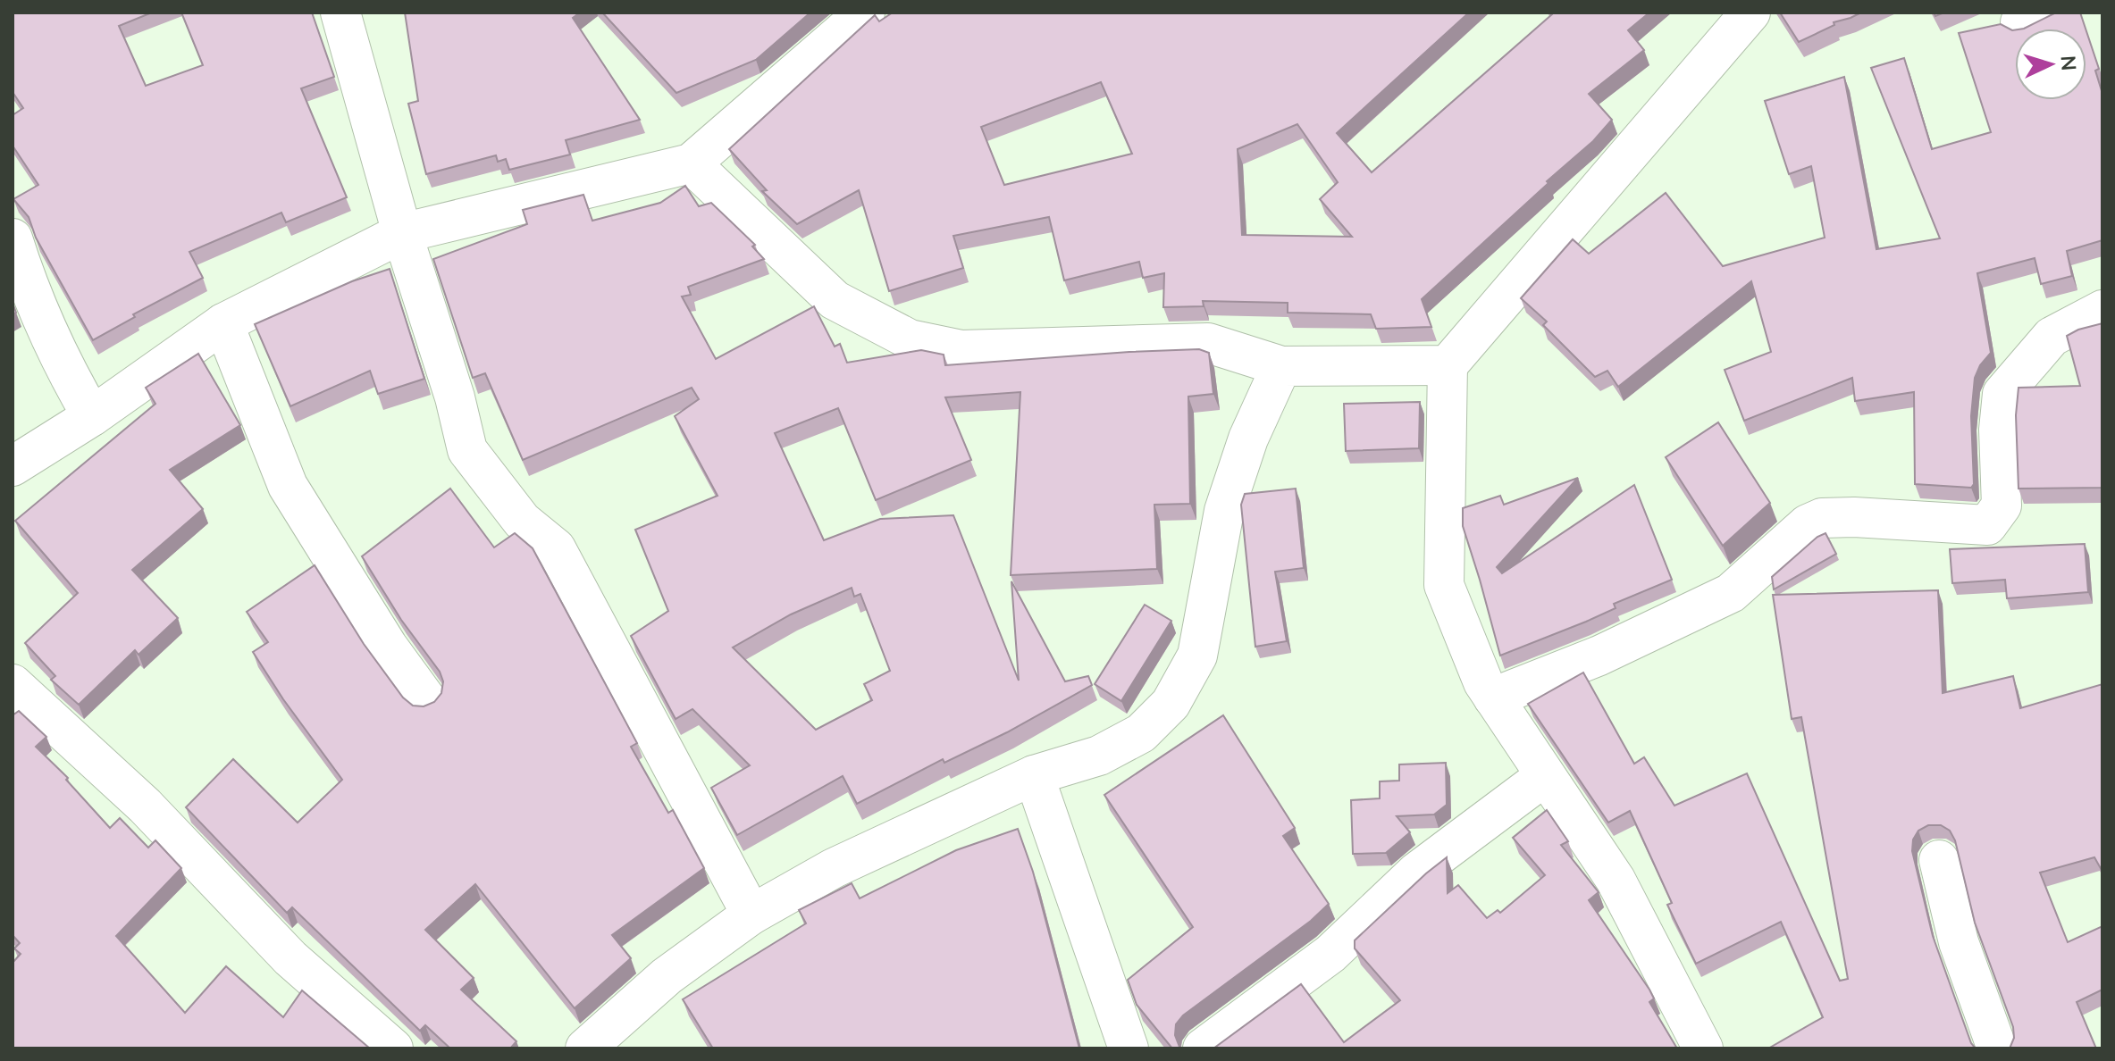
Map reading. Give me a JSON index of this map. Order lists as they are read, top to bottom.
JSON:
{
  "north": "right"
}
